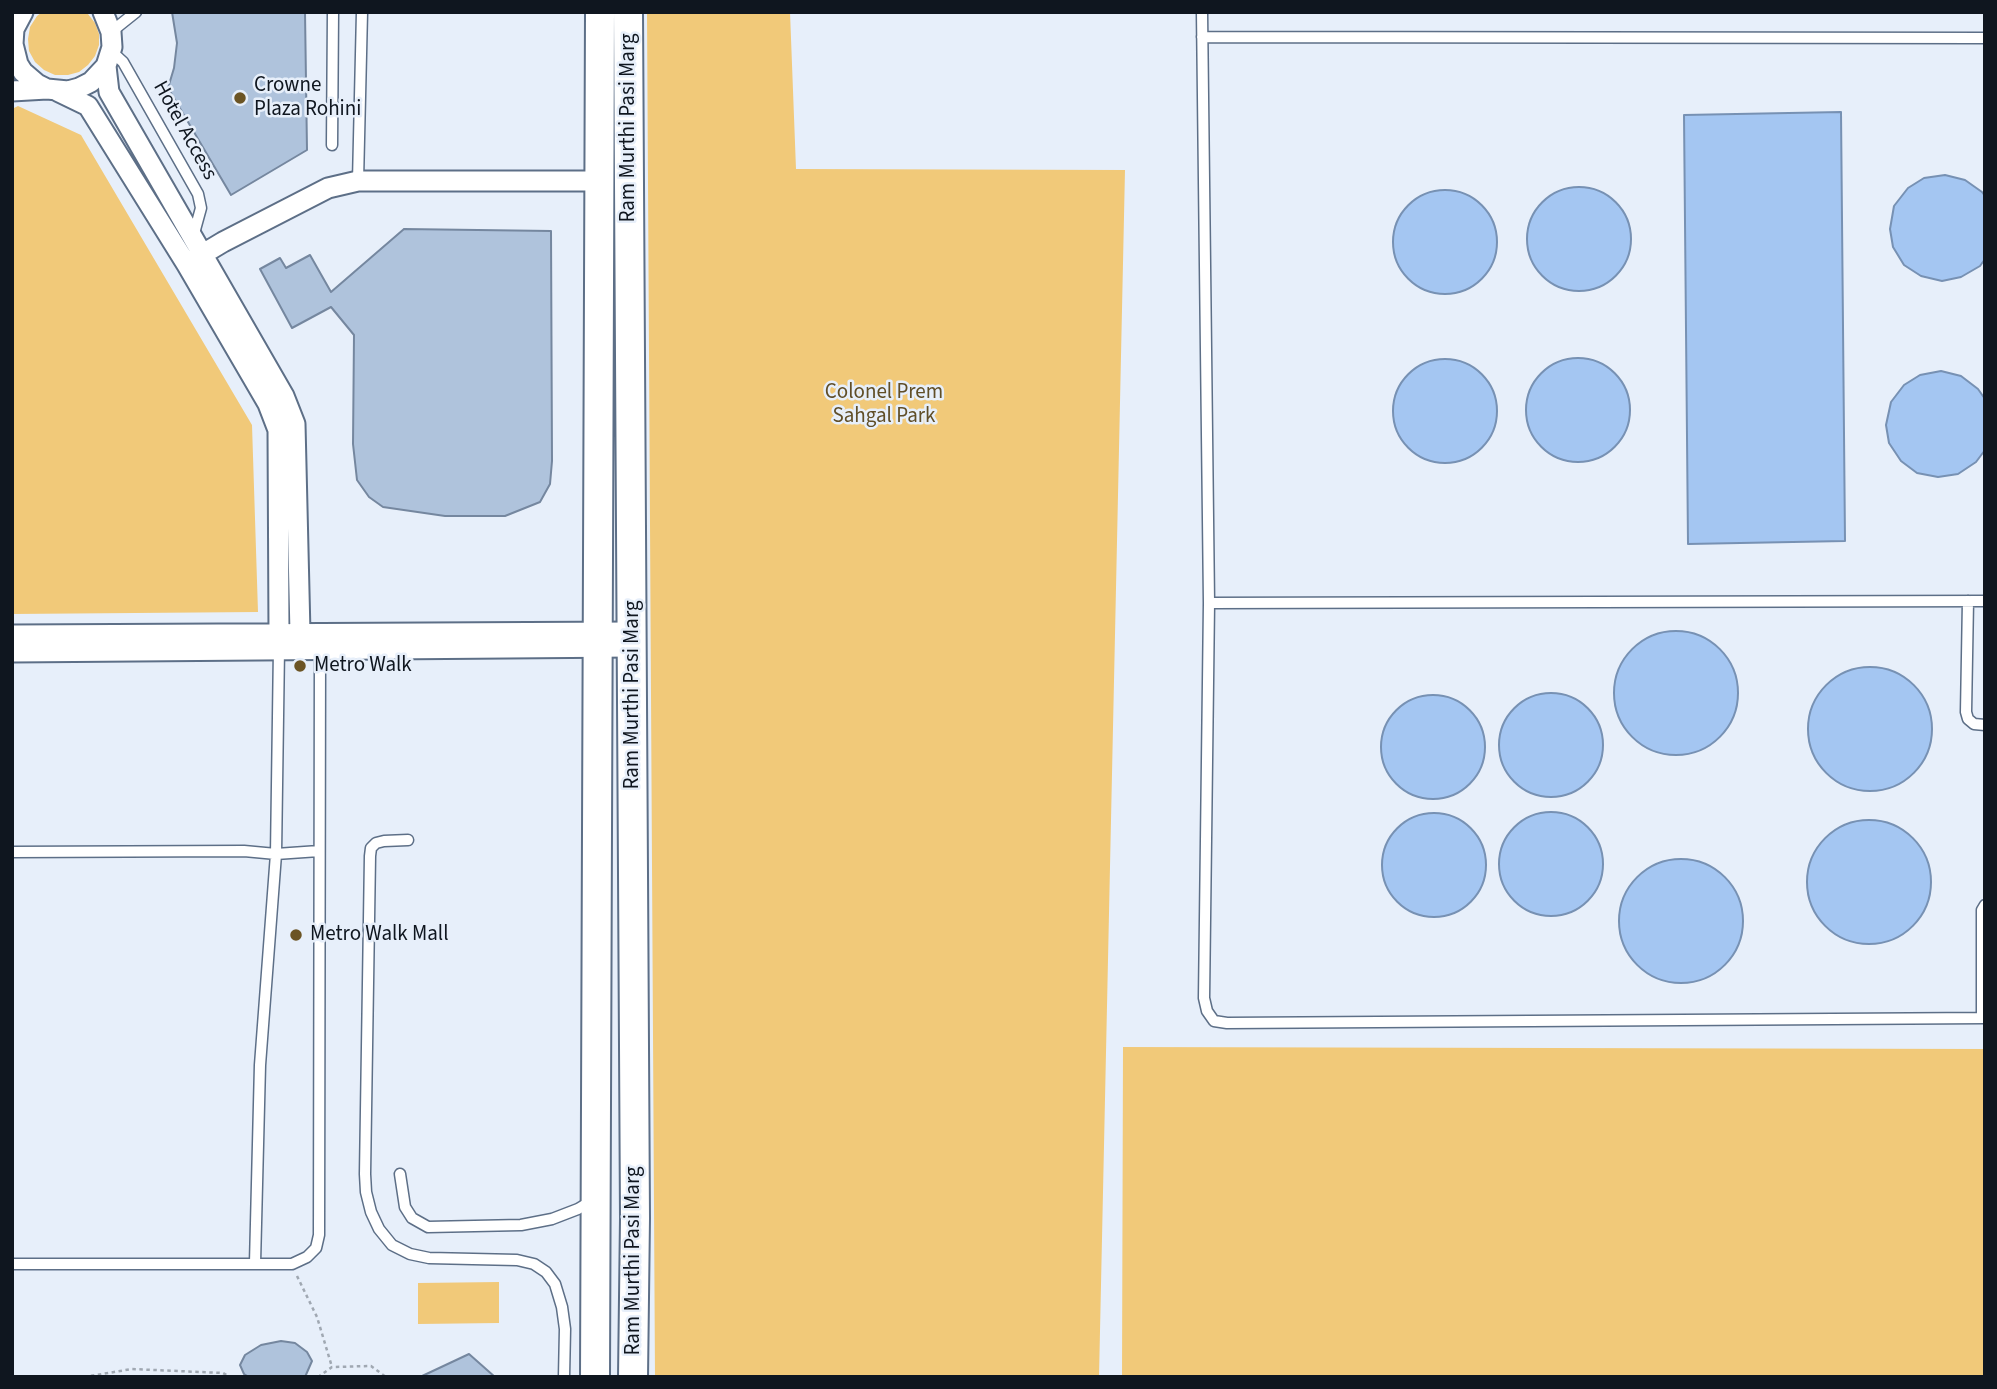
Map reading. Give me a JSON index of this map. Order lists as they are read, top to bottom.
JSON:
{
  "streets": {
    "street": ["Ram Murthi Pasi Marg"],
    "lane": ["Hotel Access"]
  },
  "parks": ["Colonel Prem Sahgal Park"],
  "places": ["Crowne Plaza Rohini", "Metro Walk", "Metro Walk Mall"]
}
